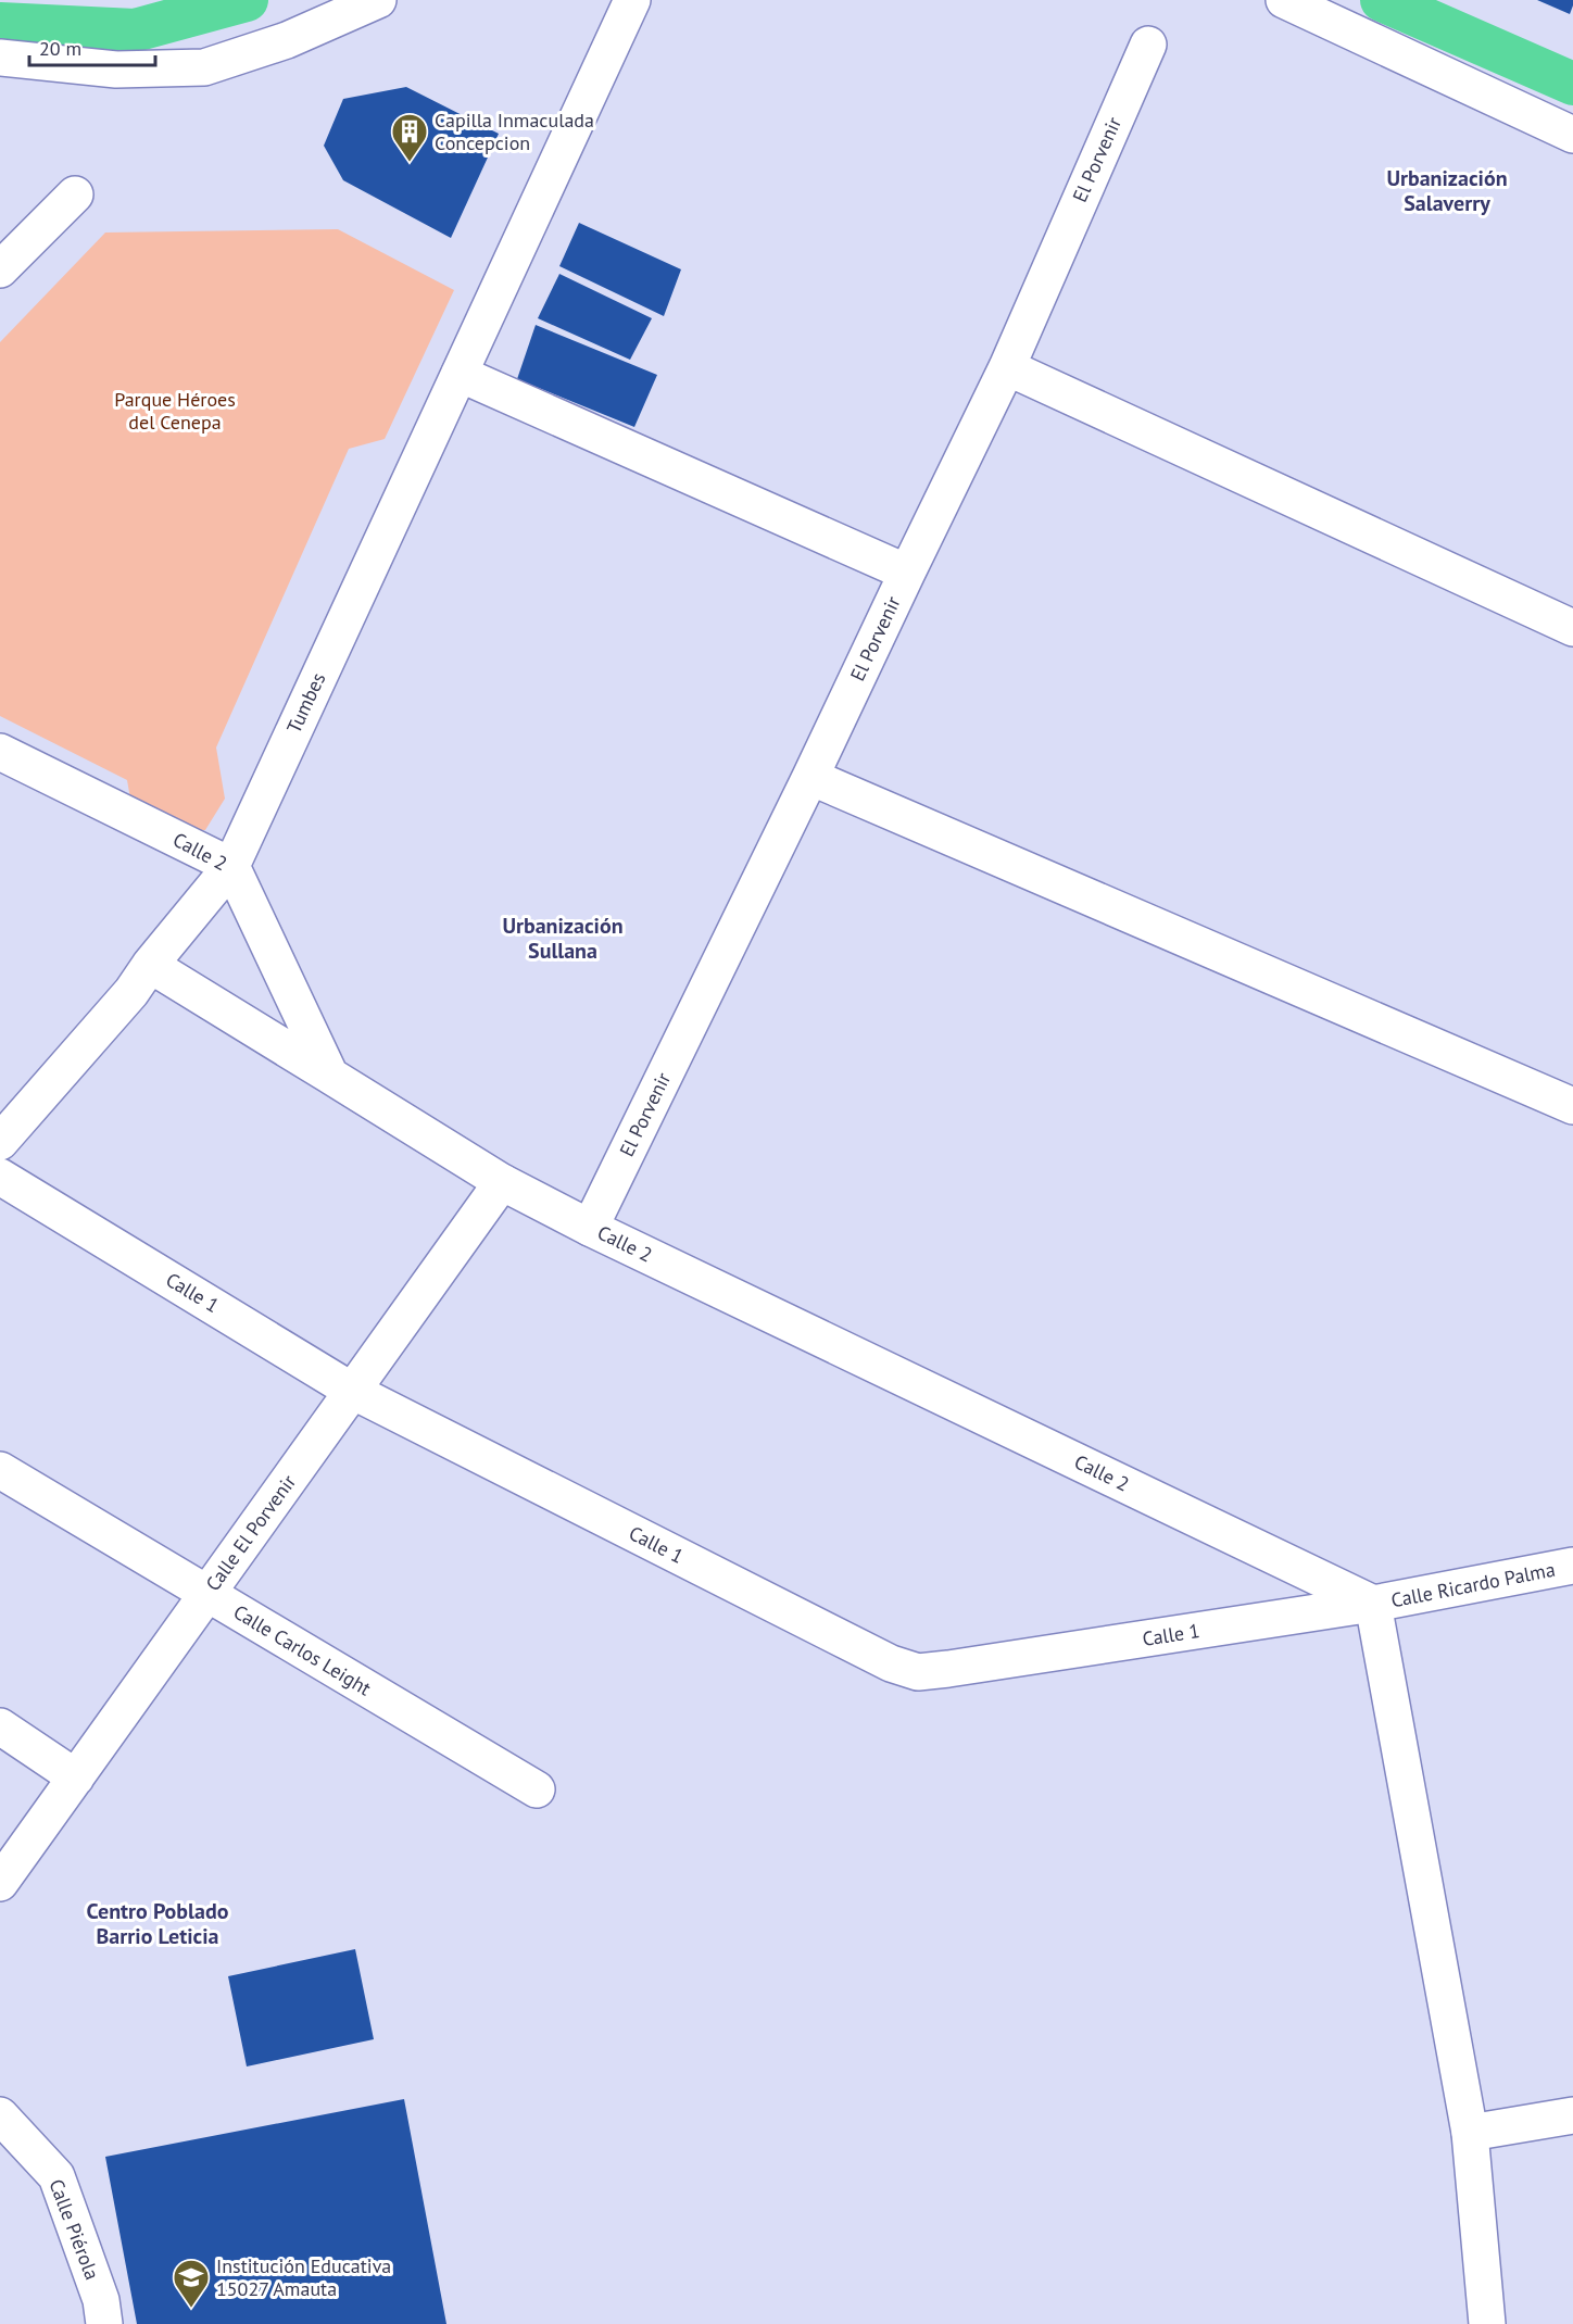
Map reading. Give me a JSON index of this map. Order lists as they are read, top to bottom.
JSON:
{
  "streets": {
    "street": [
      "El Porvenir",
      "Tumbes",
      "Calle 2",
      "Calle 1",
      "Calle El Porvenir",
      "Calle Ricardo Palma",
      "Calle Carlos Leight",
      "Calle Piérola"
    ]
  },
  "crossings": [
    ["El Porvenir", "Calle 2"],
    ["Tumbes", "Calle 2"],
    ["Calle 2", "Calle 1"],
    ["Calle 2", "Calle El Porvenir"],
    ["Calle 2", "Calle Ricardo Palma"],
    ["Calle 1", "Calle El Porvenir"],
    ["Calle 1", "Calle Ricardo Palma"],
    ["Calle El Porvenir", "Calle Carlos Leight"]
  ],
  "districts": ["Urbanización Salaverry", "Urbanización Sullana", "Centro Poblado Barrio Leticia"],
  "parks": ["Parque Héroes del Cenepa"],
  "places": {
    "building": ["Capilla Inmaculada Concepcion"],
    "school or university": ["Institución Educativa 15027 Amauta"]
  },
  "scale_bar": "20 m"
}
